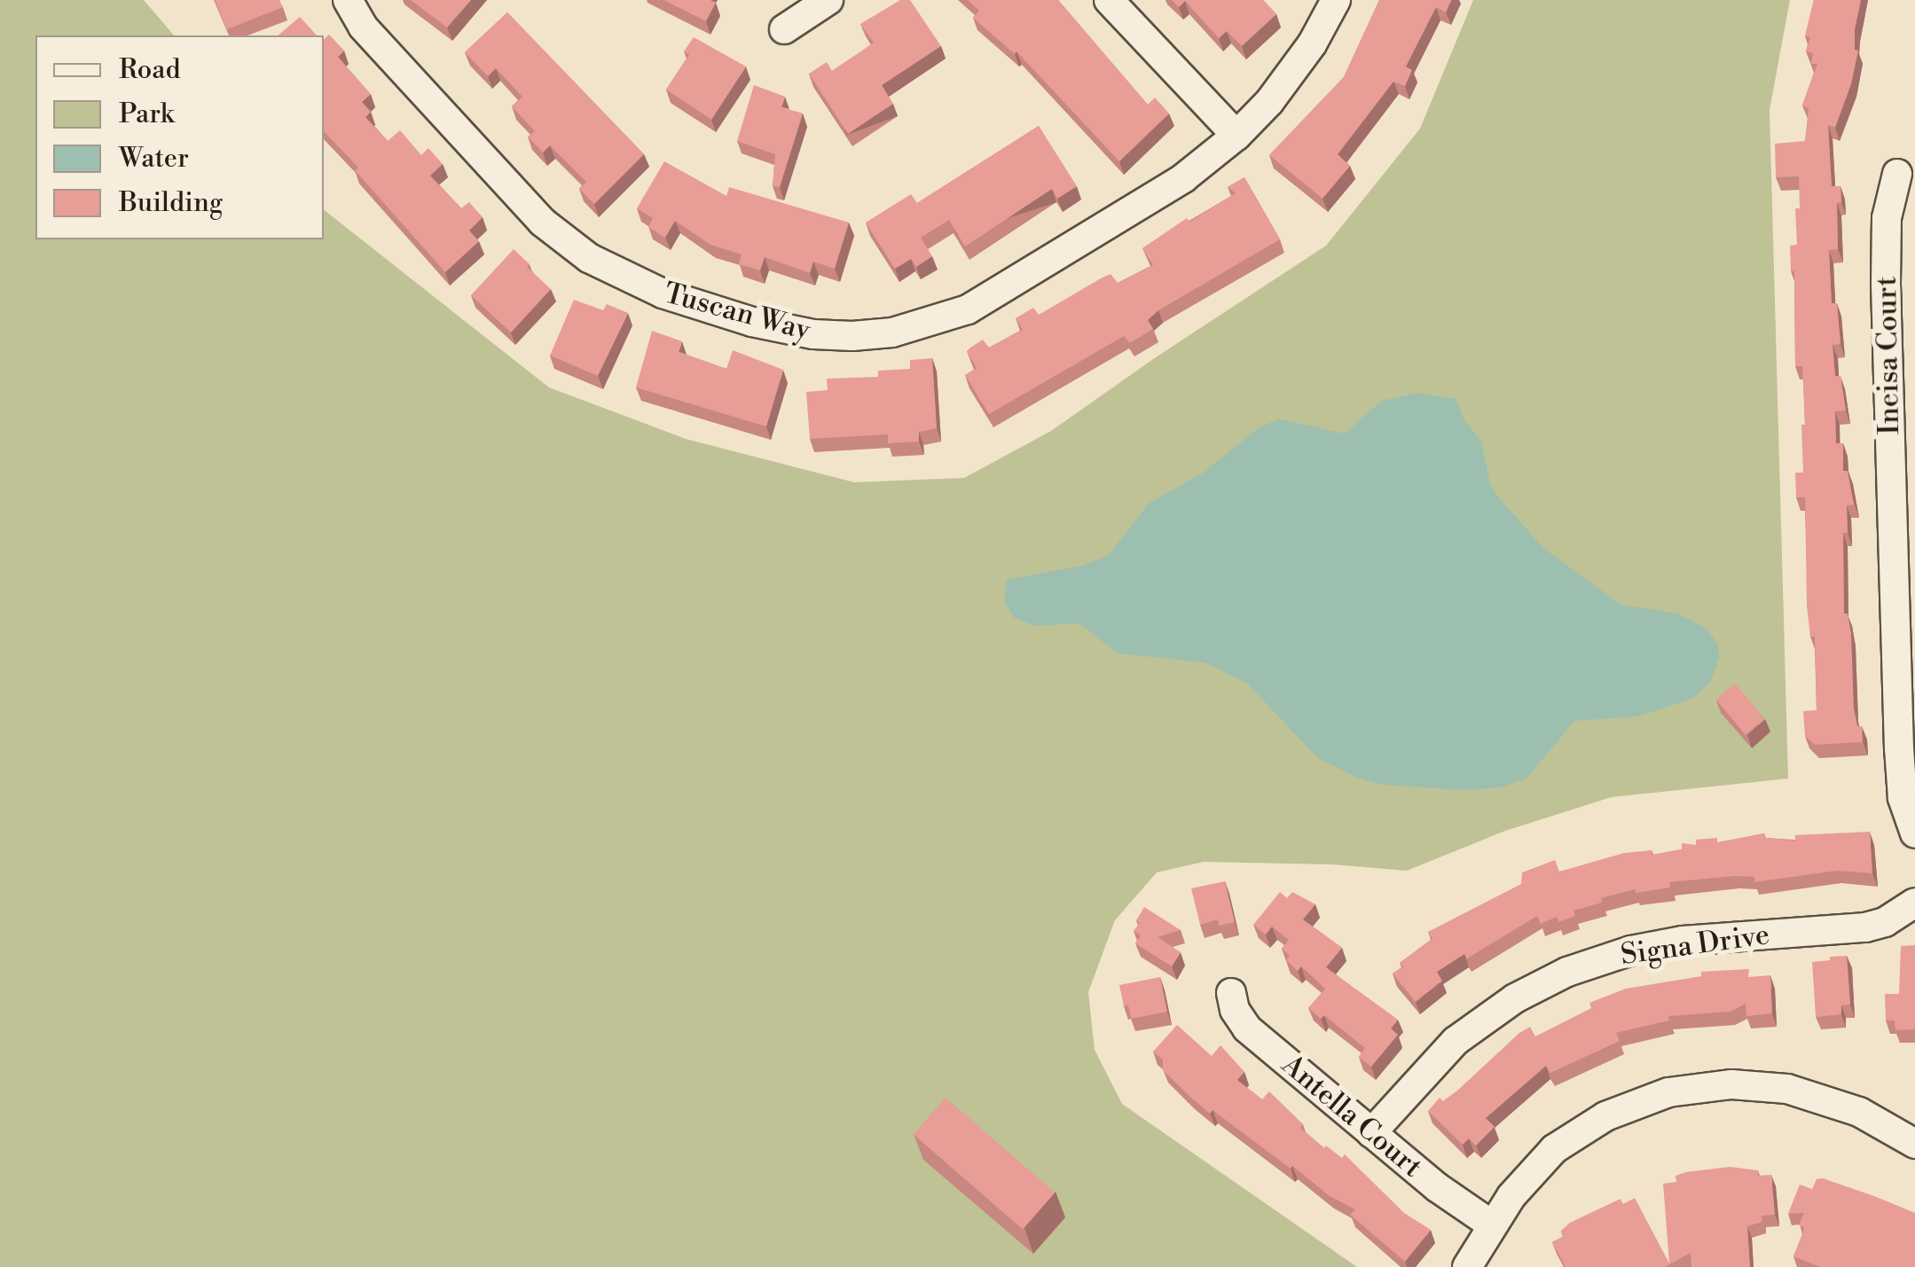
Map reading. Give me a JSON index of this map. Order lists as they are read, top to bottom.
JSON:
{
  "streets": {
    "street": [
      "Tuscan Way",
      "Ineisa Court",
      "Signa Drive",
      "Antella Court"
    ]
  },
  "crossings": [
    ["Signa Drive", "Antella Court"]
  ],
  "legend": [
    "Road",
    "Park",
    "Water",
    "Building"
  ]
}
